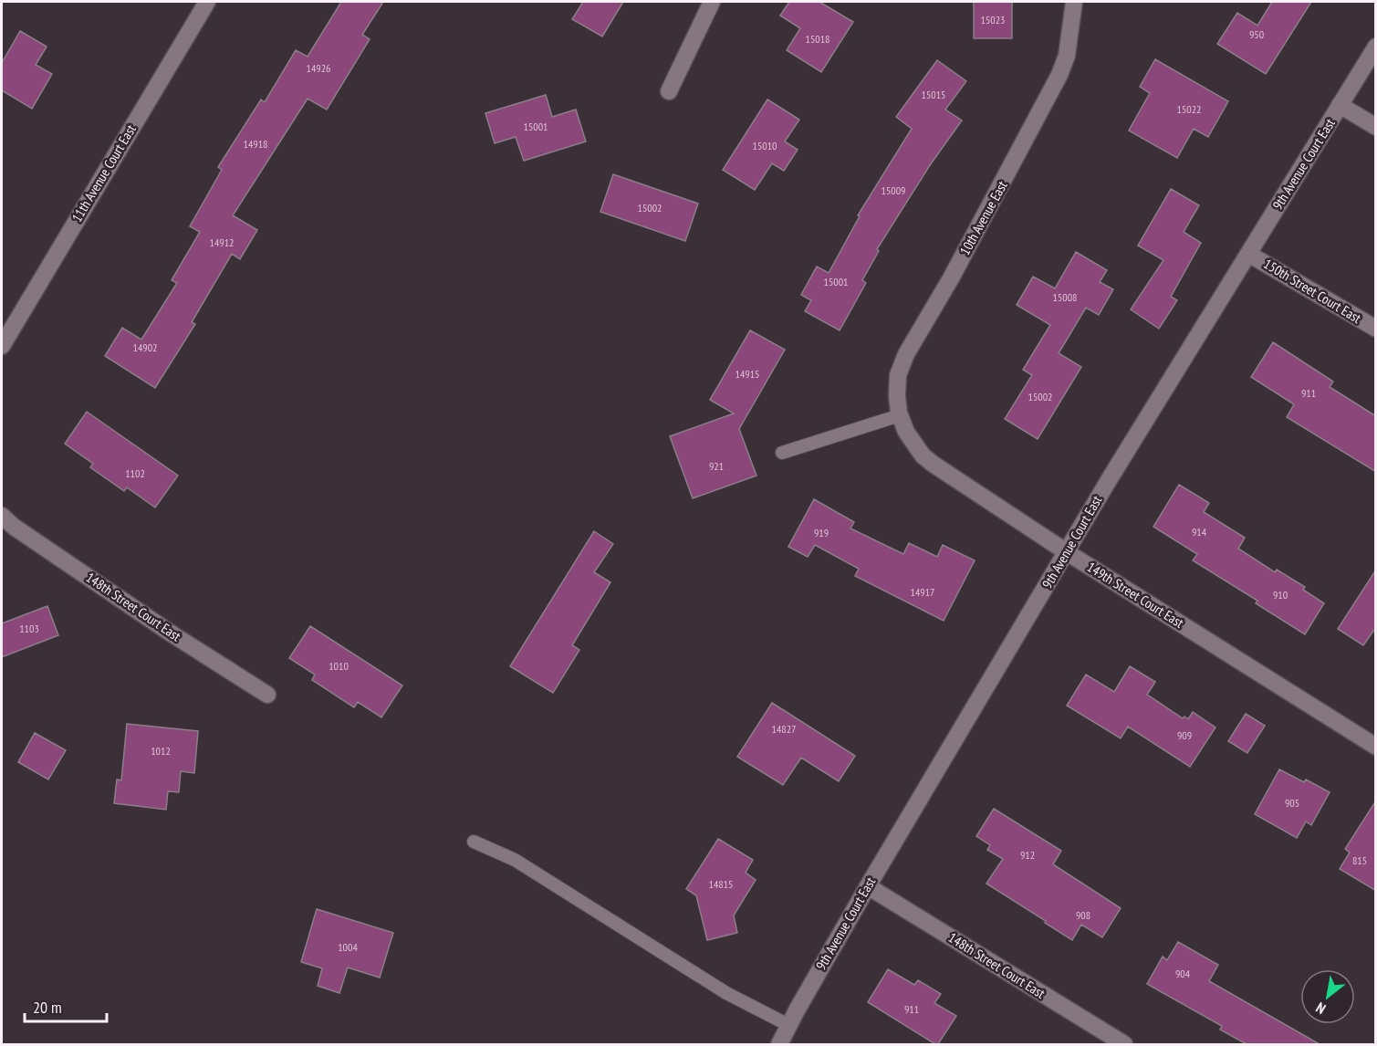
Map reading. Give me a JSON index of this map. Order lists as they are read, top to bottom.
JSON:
{
  "streets": {
    "street": [
      "9th Avenue Court East",
      "11th Avenue Court East",
      "10th Avenue East",
      "150th Street Court East",
      "149th Street Court East",
      "148th Street Court East"
    ]
  },
  "crossings": [
    ["9th Avenue Court East", "150th Street Court East"],
    ["9th Avenue Court East", "149th Street Court East"],
    ["9th Avenue Court East", "148th Street Court East"],
    ["10th Avenue East", "149th Street Court East"]
  ],
  "house_numbers": [
    "15023",
    "950",
    "15018",
    "14926",
    "15015",
    "15022",
    "15001",
    "14918",
    "15010",
    "15009",
    "15002",
    "14912",
    "15001",
    "15008",
    "14902",
    "14915",
    "911",
    "15002",
    "921",
    "1102",
    "914",
    "919",
    "14917",
    "910",
    "1103",
    "1010",
    "14827",
    "909",
    "1012",
    "905",
    "912",
    "815",
    "14815",
    "908",
    "1004",
    "904",
    "911"
  ],
  "scale_bar": "20 m",
  "north": "bottom left"
}
